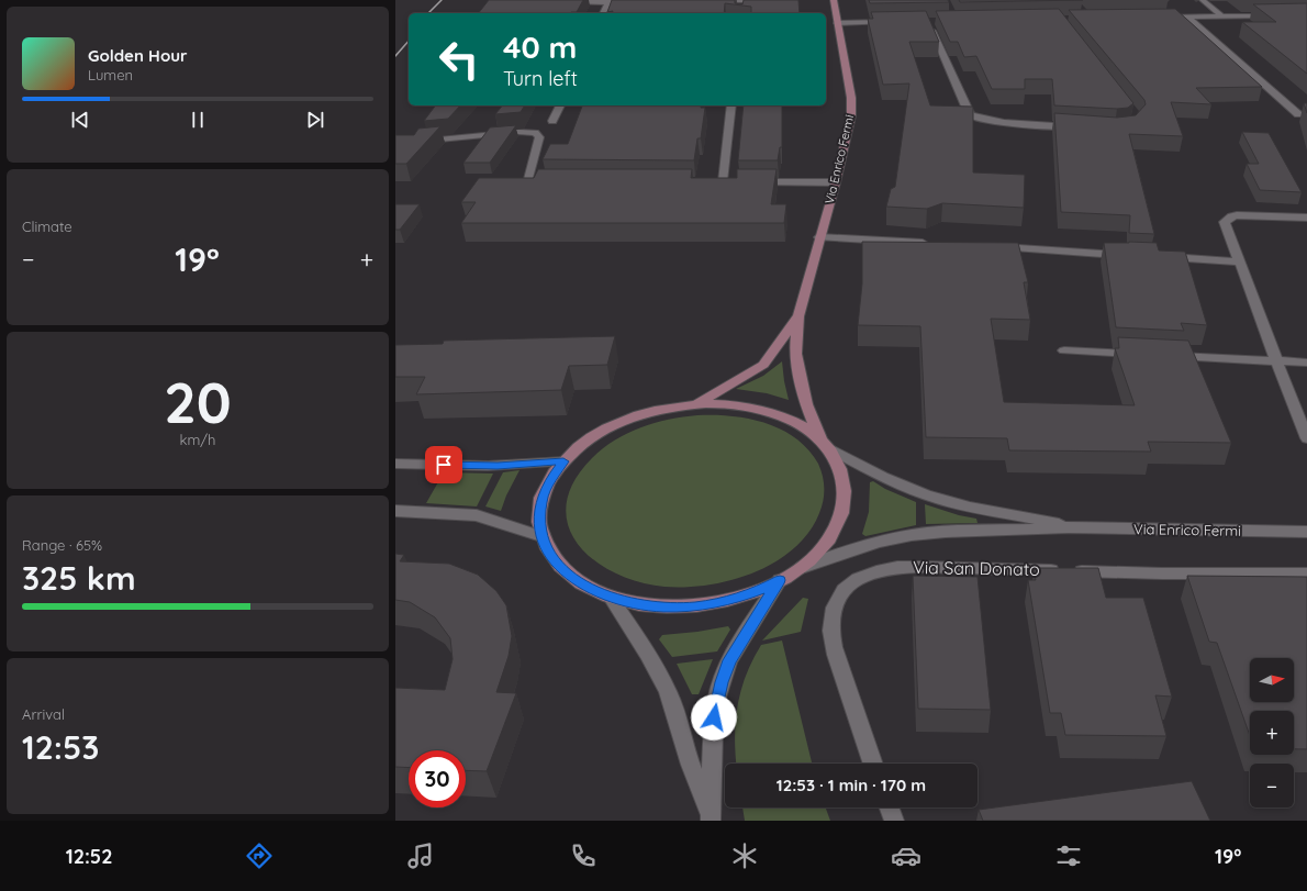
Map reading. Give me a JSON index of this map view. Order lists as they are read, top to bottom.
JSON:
{
  "streets": {
    "street": ["Via Enrico Fermi", "Via San Donato"]
  },
  "north": "right",
  "page": {
    "turn": ["40 m", "Turn left"],
    "song": ["Golden Hour", "Lumen"],
    "tile": [
      "Climate",
      ["20", "km/h"],
      ["Range · 65%", "325 km"],
      ["Arrival", "12:53"]
    ],
    "heat": ["−", "19°", "+"],
    "map_buttons": ["+", "−"],
    "limit": "30",
    "trip": "12:53 · 1 min · 170 m",
    "tabs": ["12:52", "19°"]
  }
}
